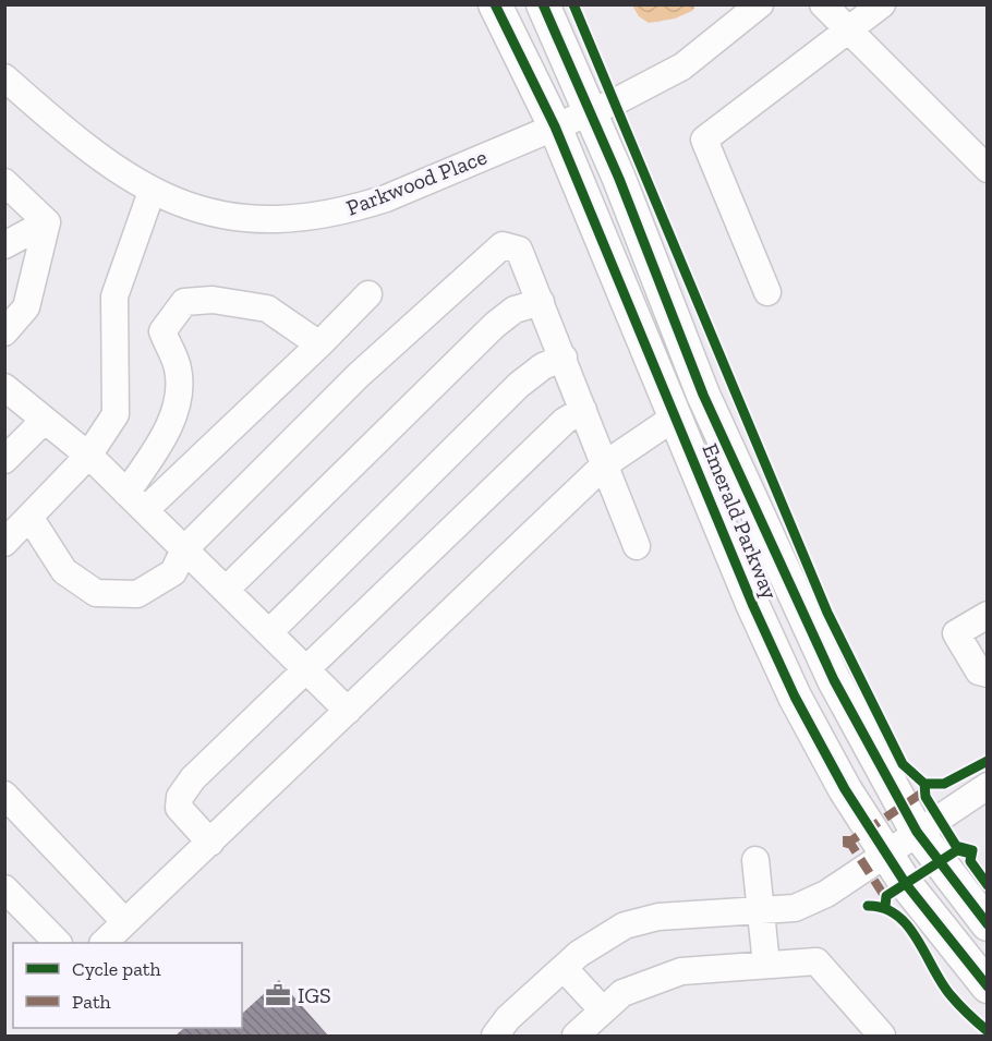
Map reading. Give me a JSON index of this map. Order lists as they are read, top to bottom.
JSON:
{
  "streets": {
    "main road": ["Emerald Parkway"],
    "street": ["Parkwood Place"]
  },
  "crossings": [
    ["Parkwood Place", "Emerald Parkway"]
  ],
  "places": {
    "office": ["IGS"]
  },
  "legend": ["Cycle path", "Path"]
}
